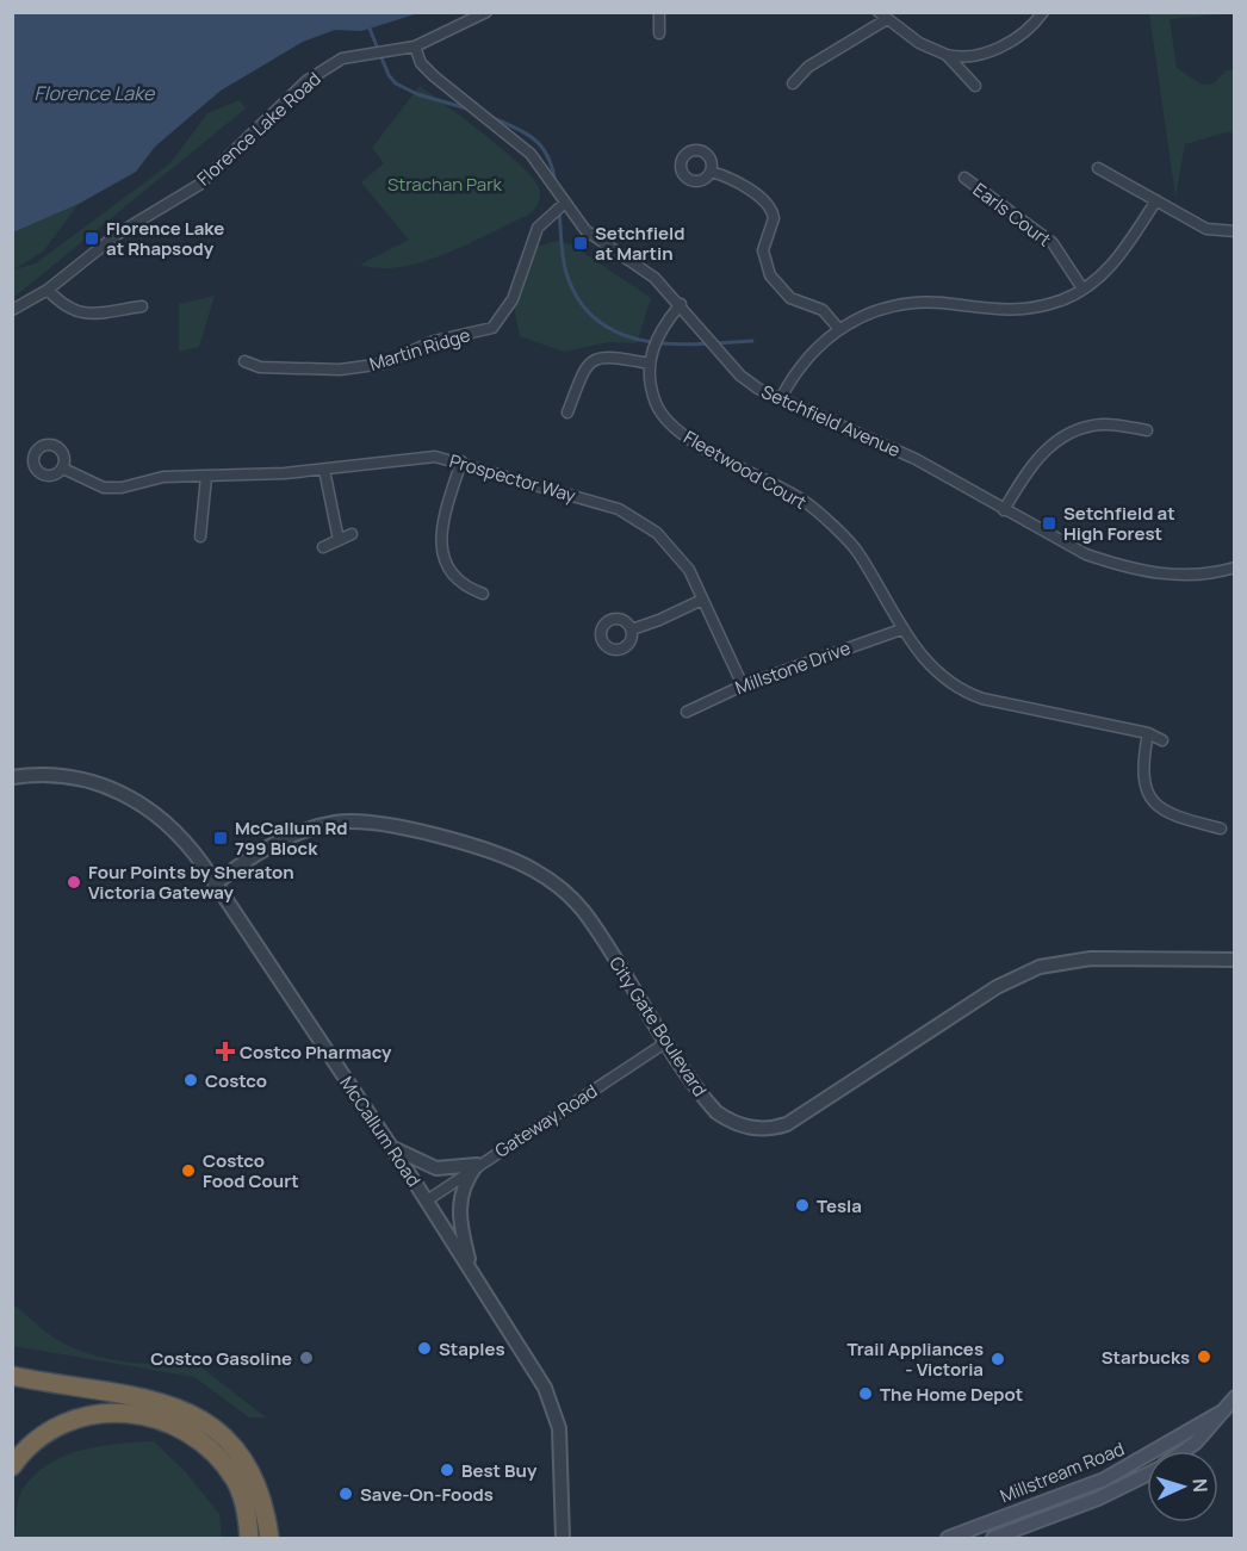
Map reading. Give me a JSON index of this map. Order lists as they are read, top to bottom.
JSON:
{
  "streets": {
    "main road": ["Millstream Road"],
    "street": [
      "Florence Lake Road",
      "Earls Court",
      "Martin Ridge",
      "Setchfield Avenue",
      "Fleetwood Court",
      "Prospector Way",
      "Millstone Drive",
      "City Gate Boulevard",
      "Gateway Road",
      "McCallum Road"
    ]
  },
  "crossings": [
    ["Florence Lake Road", "Setchfield Avenue"],
    ["Martin Ridge", "Setchfield Avenue"],
    ["Setchfield Avenue", "Fleetwood Court"],
    ["Fleetwood Court", "Millstone Drive"],
    ["Prospector Way", "Millstone Drive"],
    ["City Gate Boulevard", "Gateway Road"],
    ["City Gate Boulevard", "McCallum Road"],
    ["Gateway Road", "McCallum Road"]
  ],
  "water": ["Florence Lake"],
  "parks": ["Strachan Park"],
  "places": {
    "transit": [
      "Florence Lake at Rhapsody",
      "Setchfield at Martin",
      "Setchfield at High Forest",
      "McCallum Rd 799 Block"
    ],
    "other": [
      "Four Points by Sheraton Victoria Gateway",
      "Costco",
      "Costco Food Court",
      "Tesla",
      "Staples",
      "Starbucks",
      "Costco Gasoline",
      "Trail Appliances - Victoria",
      "The Home Depot",
      "Best Buy",
      "Save-On-Foods"
    ],
    "health": ["Costco Pharmacy"]
  },
  "north": "right"
}
